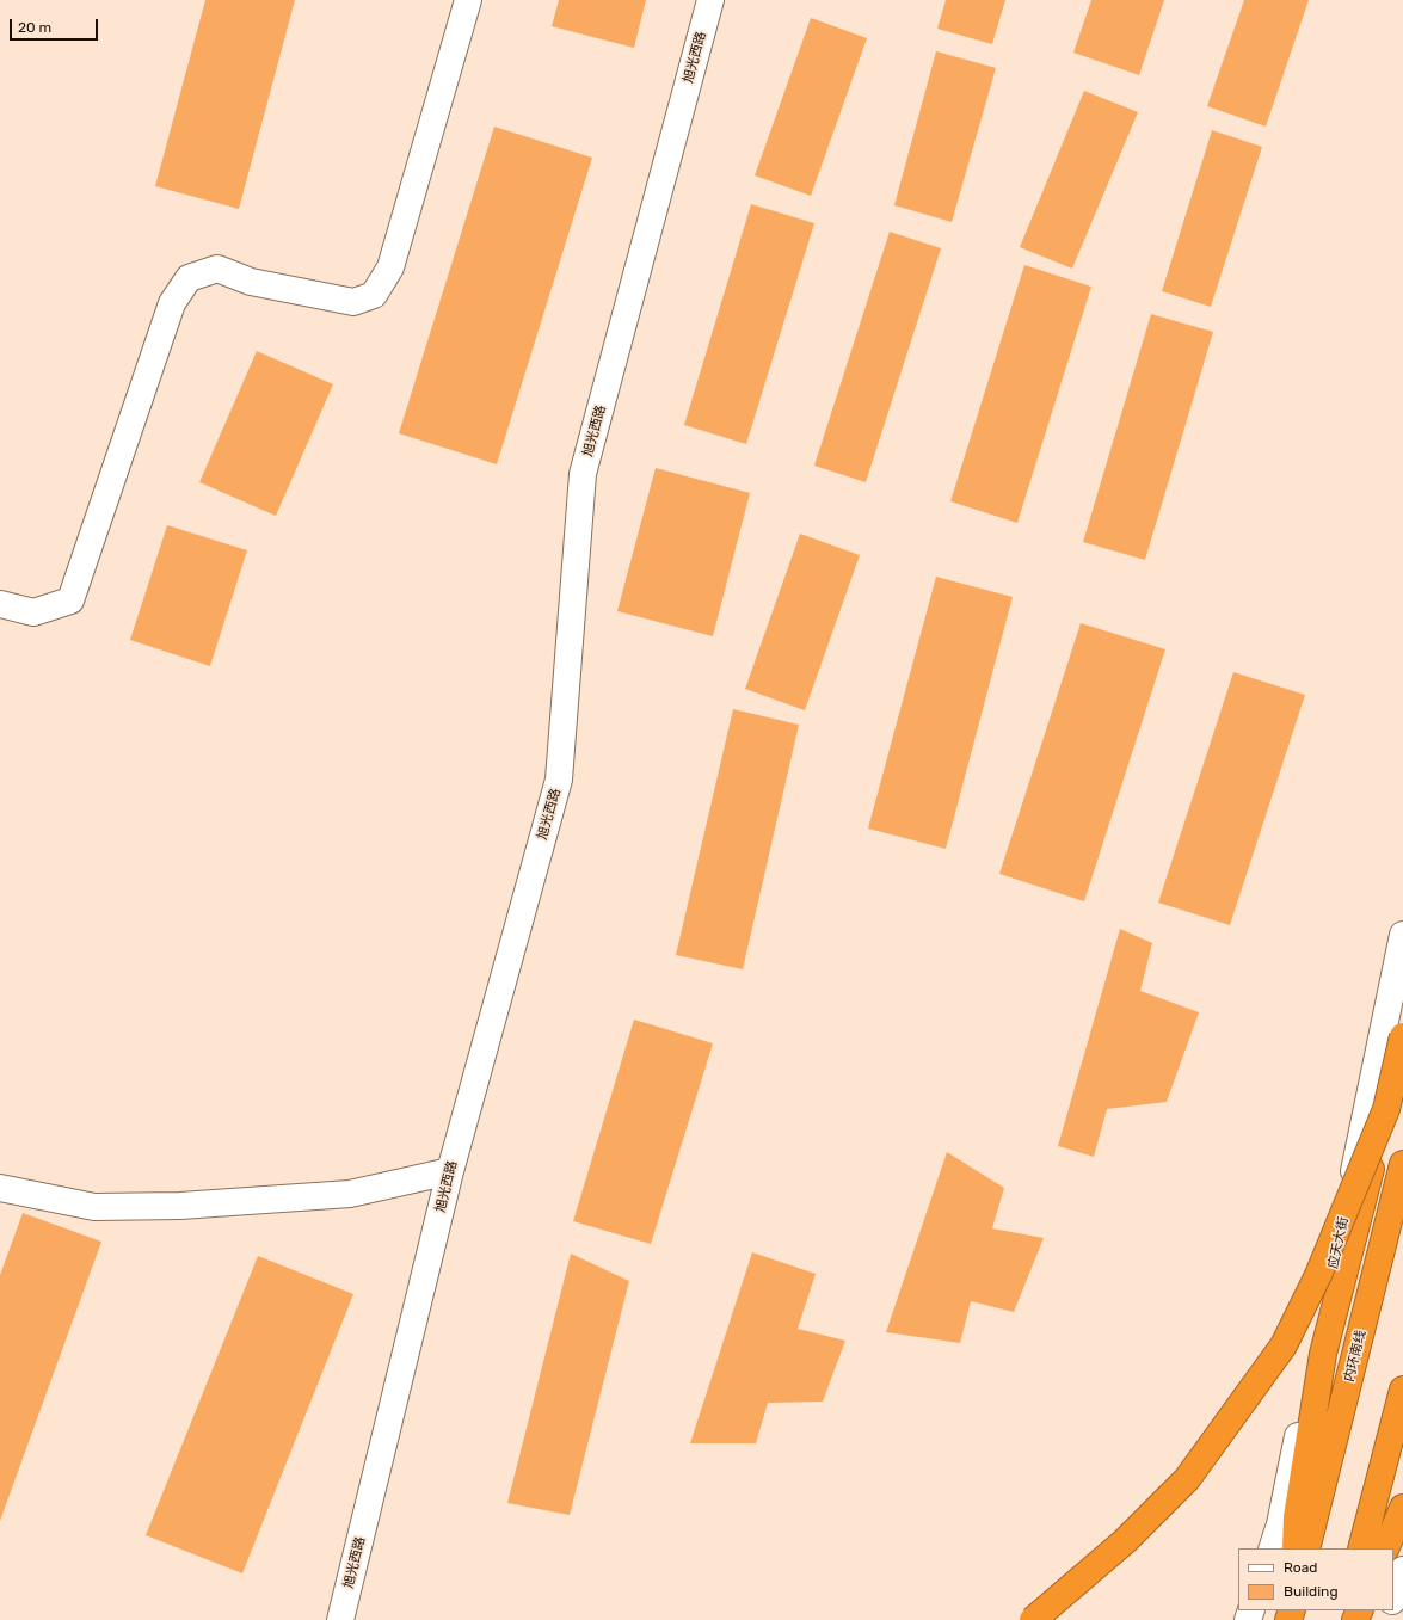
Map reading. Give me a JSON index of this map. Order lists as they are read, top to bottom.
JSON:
{
  "streets": {
    "highway": ["内环南线"],
    "street": ["旭光西路", "应天大街"]
  },
  "legend": ["Road", "Building"],
  "scale_bar": "20 m"
}
